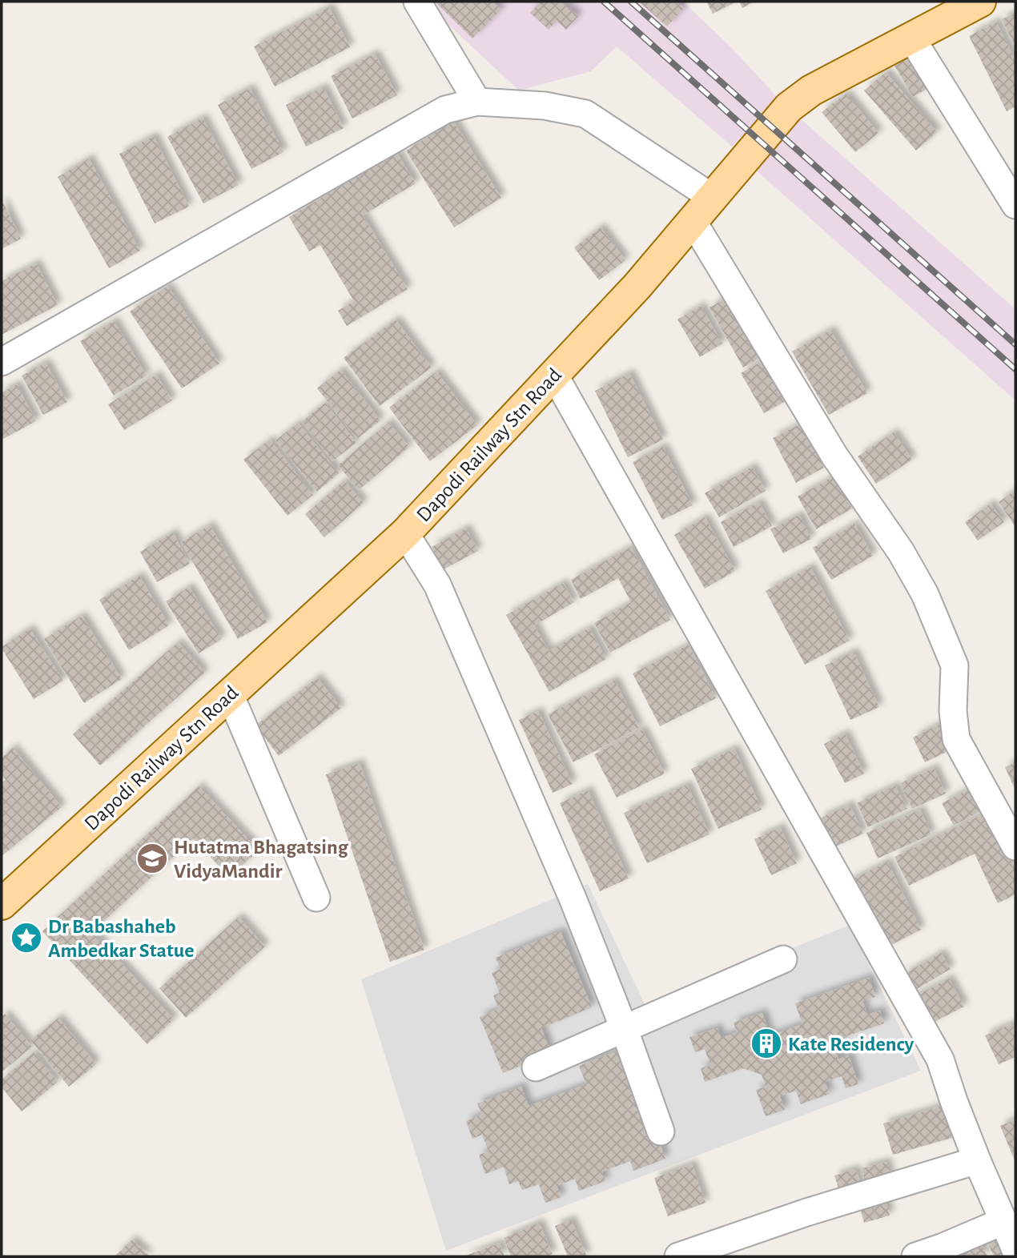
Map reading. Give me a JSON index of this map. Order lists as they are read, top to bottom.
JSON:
{
  "streets": {
    "main road": ["Dapodi Railway Stn Road"]
  },
  "places": {
    "school or university": ["Hutatma Bhagatsing VidyaMandir"],
    "place": ["Dr Babashaheb Ambedkar Statue"],
    "building": ["Kate Residency"]
  }
}
